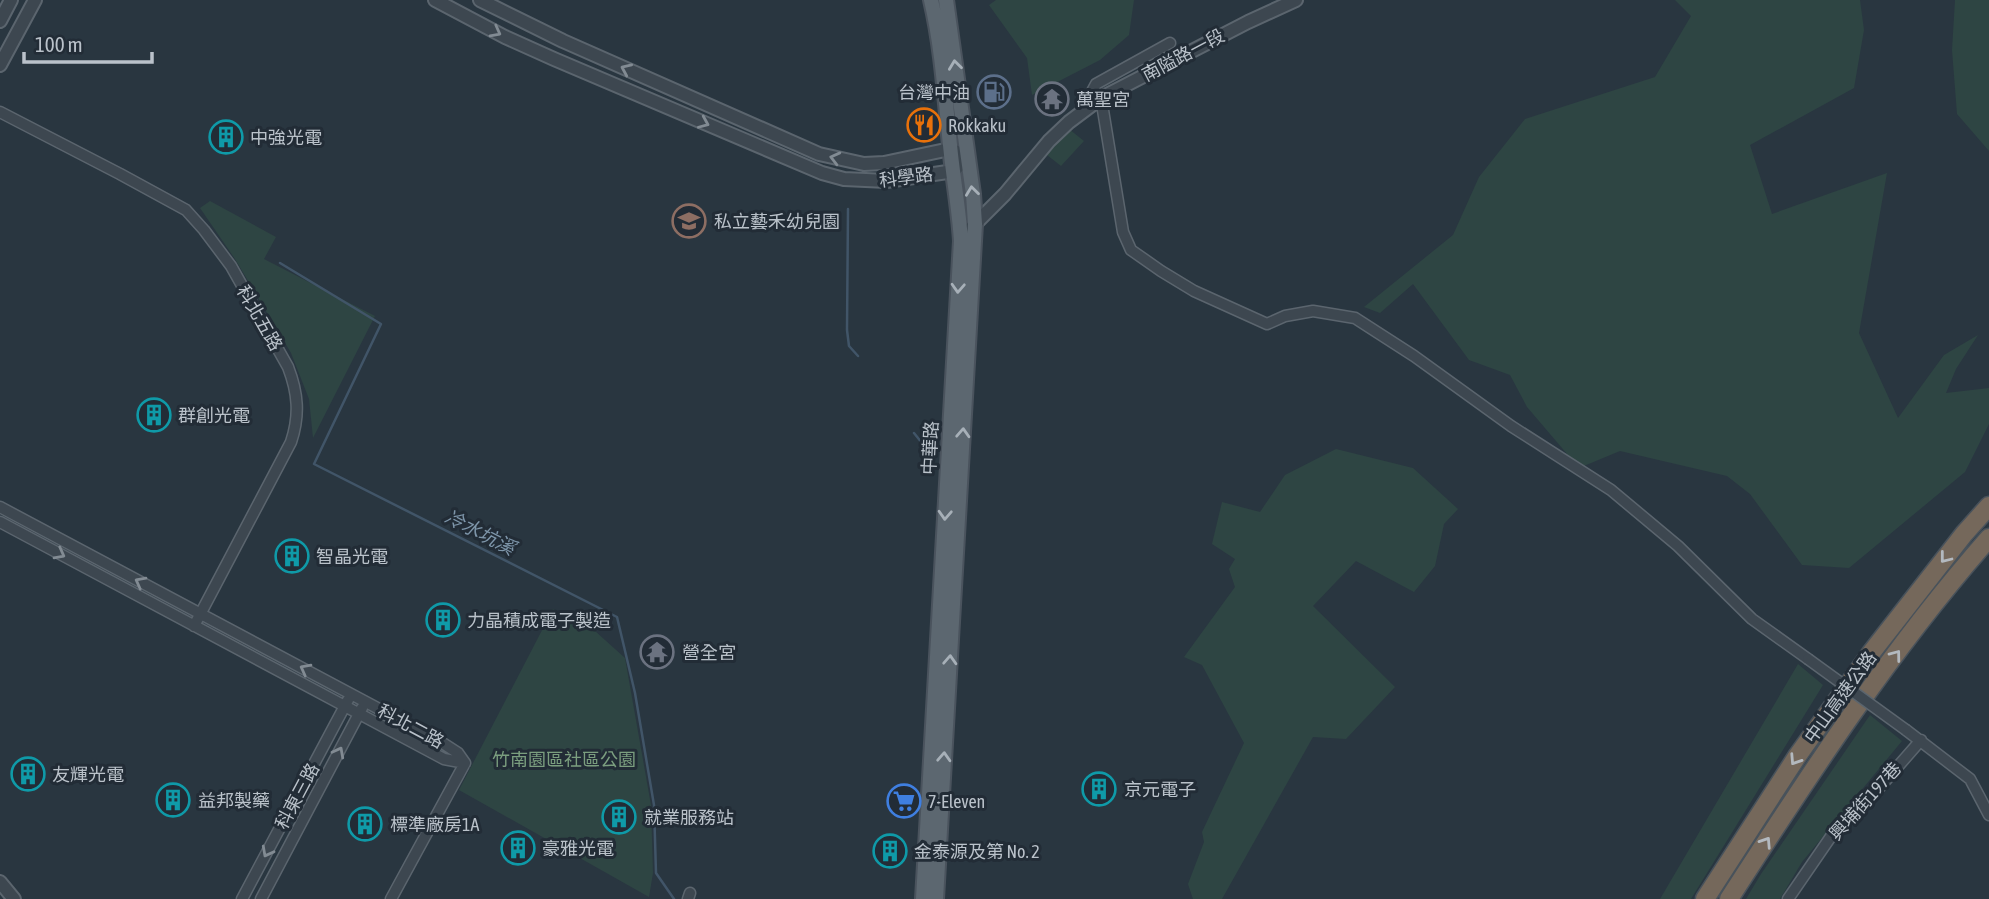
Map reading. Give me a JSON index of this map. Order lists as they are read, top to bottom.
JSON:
{
  "streets": {
    "highway": ["中山高速公路"],
    "main road": ["中華路"],
    "street": [
      "南隘路一段",
      "科學路",
      "科北五路",
      "科北二路",
      "科東三路",
      "興埔街197巷"
    ]
  },
  "crossings": [
    ["南隘路一段", "中華路"],
    ["科學路", "中華路"],
    ["科北五路", "科北二路"],
    ["科北二路", "科東三路"]
  ],
  "water": ["冷水坑溪"],
  "parks": ["竹南園區社區公園"],
  "places": {
    "fuel station": ["台灣中油"],
    "temple": ["萬聖宮", "營全宮"],
    "restaurant": ["Rokkaku"],
    "building": [
      "中強光電",
      "群創光電",
      "智晶光電",
      "力晶積成電子製造",
      "友輝光電",
      "京元電子",
      "益邦製藥",
      "就業服務站",
      "標準廠房1A",
      "豪雅光電",
      "金泰源及第 No. 2"
    ],
    "school or university": ["私立藝禾幼兒園"],
    "supermarket": ["7-Eleven"]
  },
  "scale_bar": "100 m"
}
